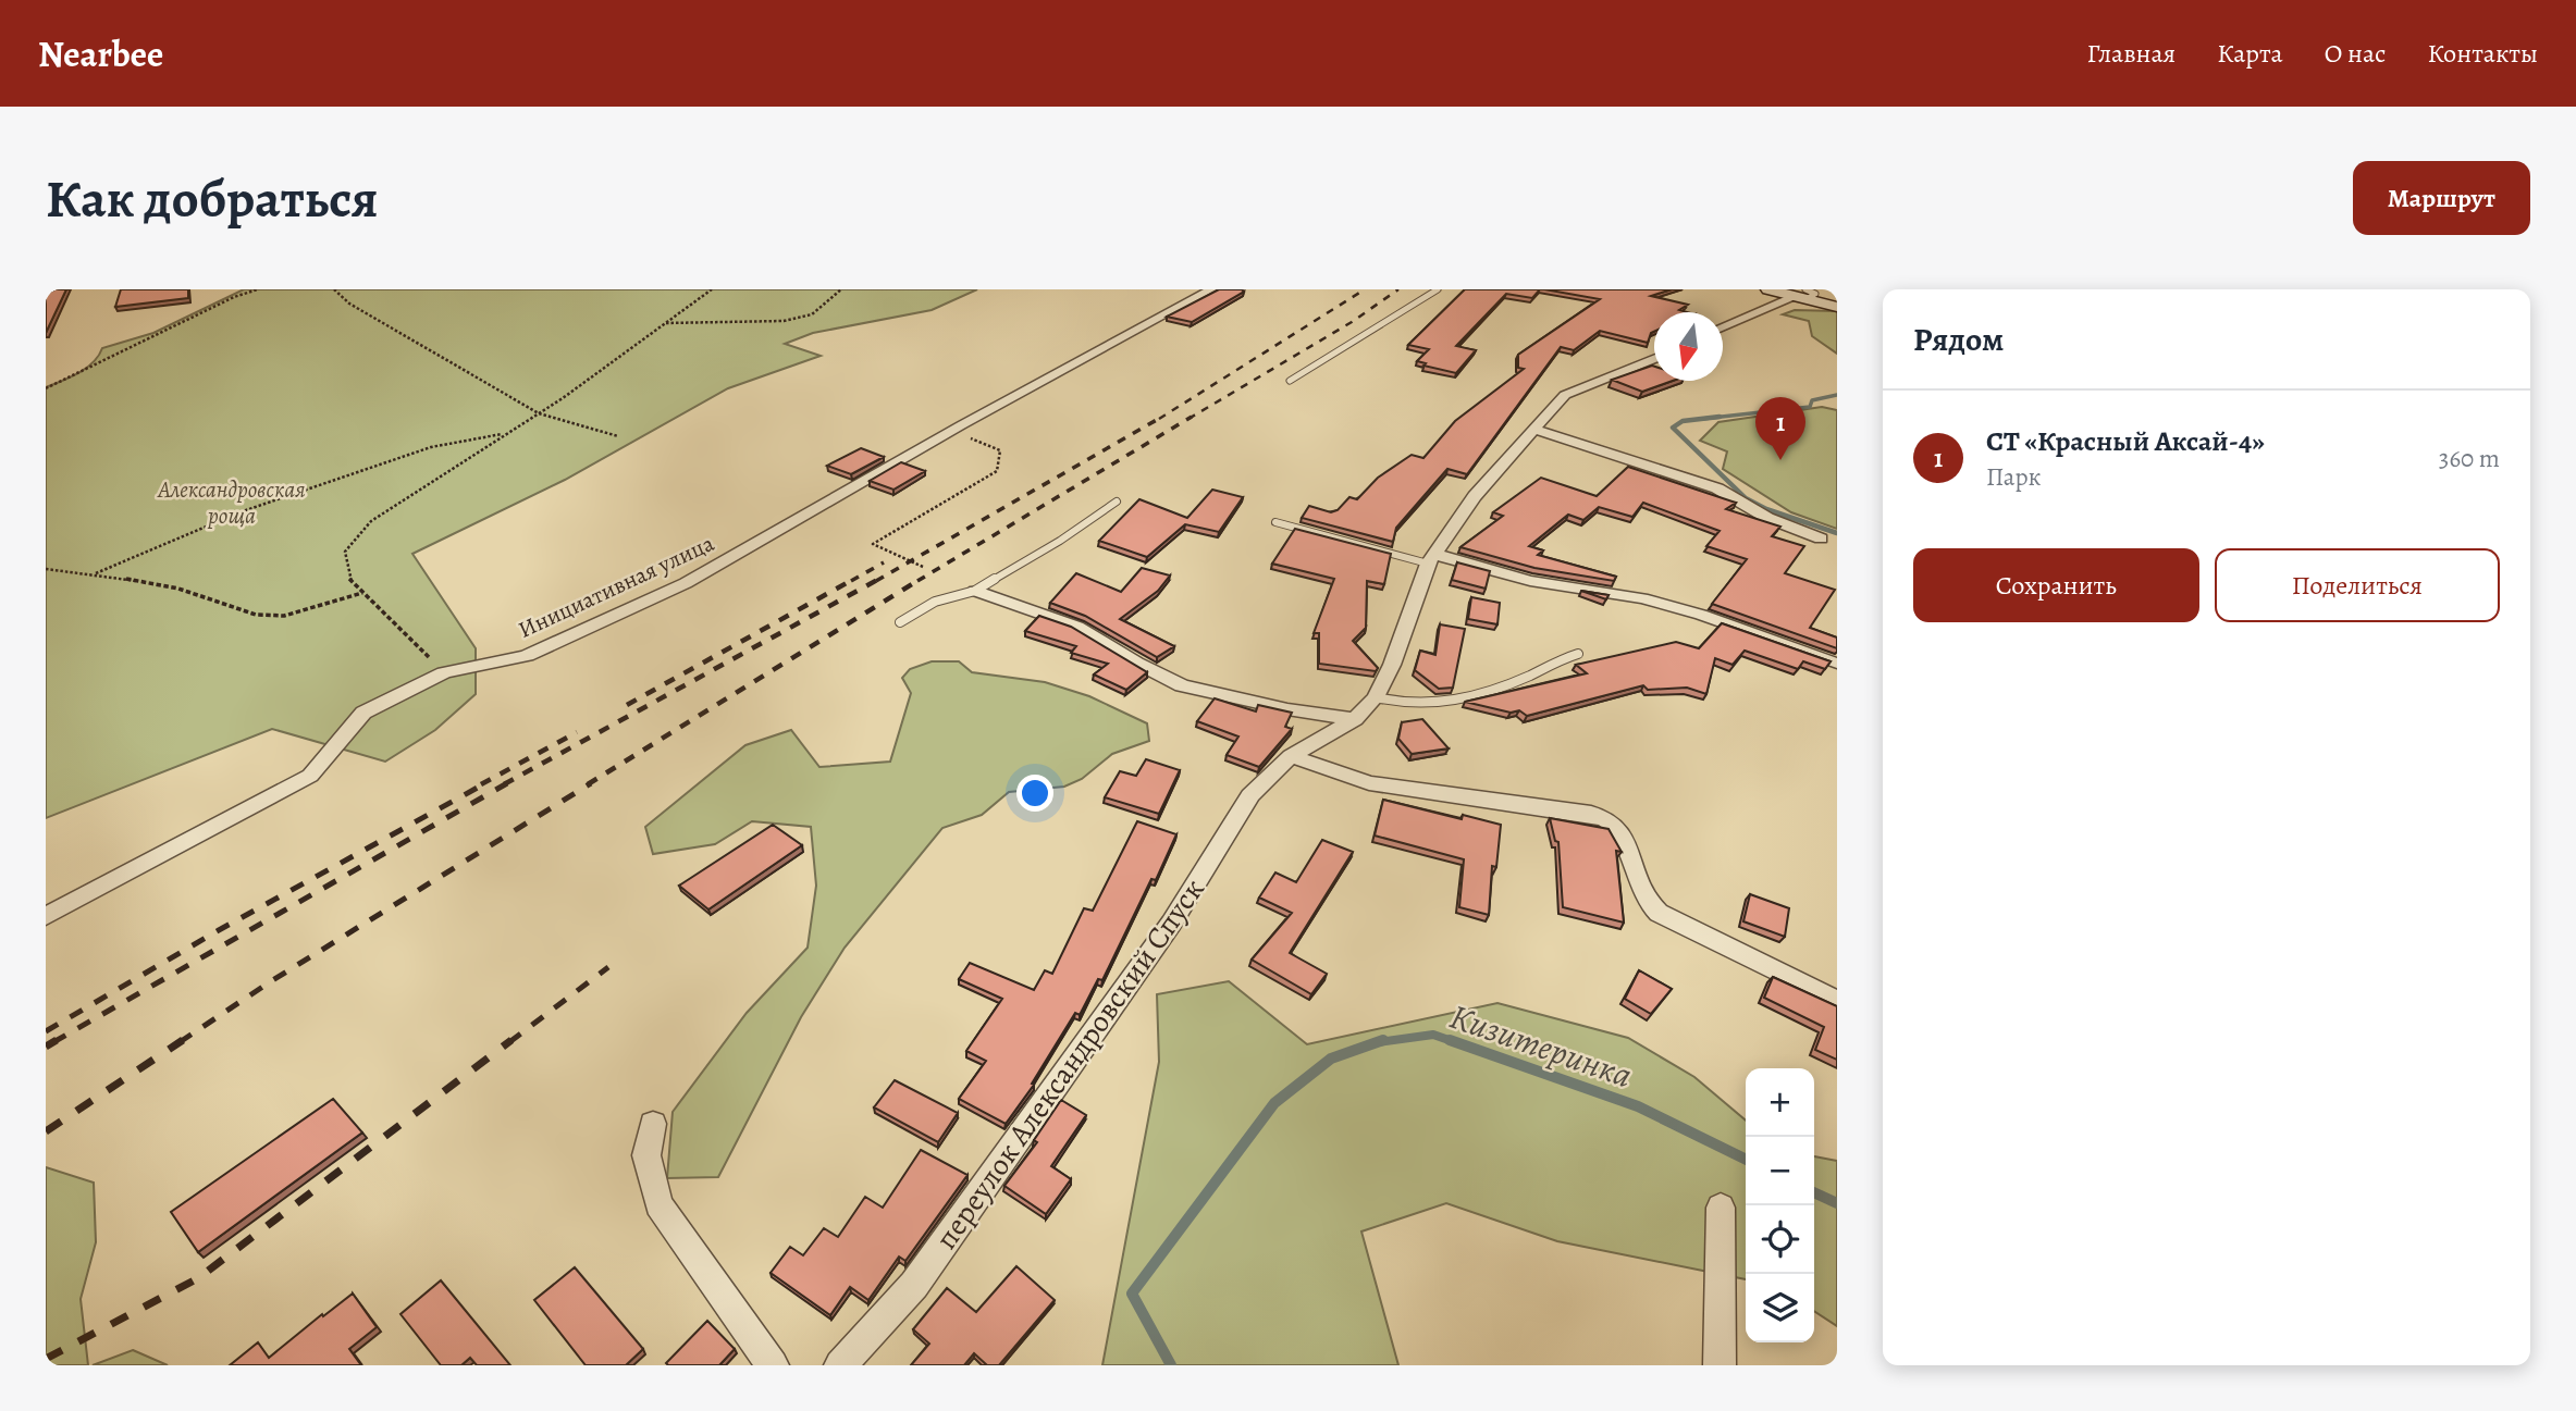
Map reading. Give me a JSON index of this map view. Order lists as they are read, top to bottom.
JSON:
{
  "streets": {
    "street": ["Инициативная улица", "переулок Александровский Спуск"]
  },
  "water": ["Кизитеринка"],
  "parks": ["Александровская роща"],
  "north": "bottom",
  "page": {
    "header": "Nearbee",
    "nav": [
      "Главная",
      "Карта",
      "О нас",
      "Контакты"
    ],
    "buttons": [
      "Маршрут",
      ["Сохранить", "Поделиться"]
    ],
    "title": "Как добраться",
    "heading": "Рядом",
    "list": [
      {
        "mark": "1",
        "name": "СТ «Красный Аксай-4»",
        "note": "Парк",
        "value": "360 m"
      }
    ],
    "pins": "1",
    "map_buttons": ["+", "−"]
  }
}
